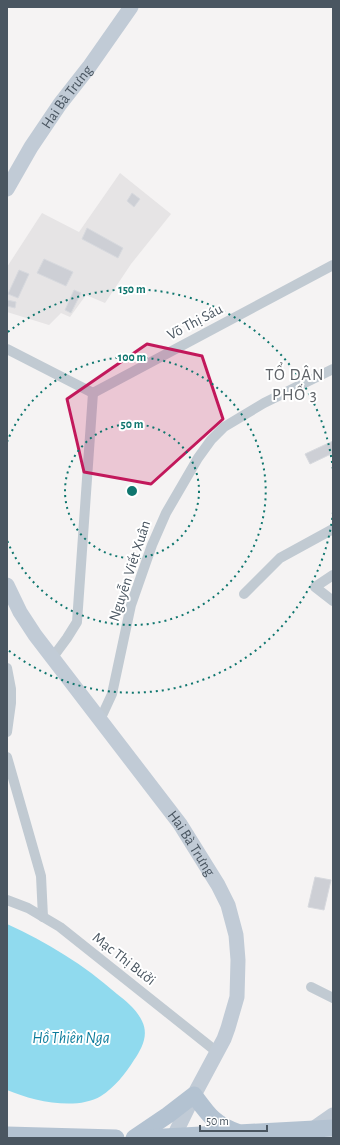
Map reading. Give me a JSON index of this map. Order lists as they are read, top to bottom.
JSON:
{
  "streets": {
    "street": [
      "Hai Bà Trưng",
      "Võ Thị Sáu",
      "Nguyễn Viết Xuân",
      "Mạc Thị Bưởi"
    ]
  },
  "crossings": [
    ["Hai Bà Trưng", "Nguyễn Viết Xuân"],
    ["Hai Bà Trưng", "Mạc Thị Bưởi"]
  ],
  "districts": ["TỔ DÂN PHỐ 3"],
  "water": ["Hồ Thiên Nga"],
  "scale_bar": "50 m",
  "rings": ["150 m", "100 m", "50 m"]
}
